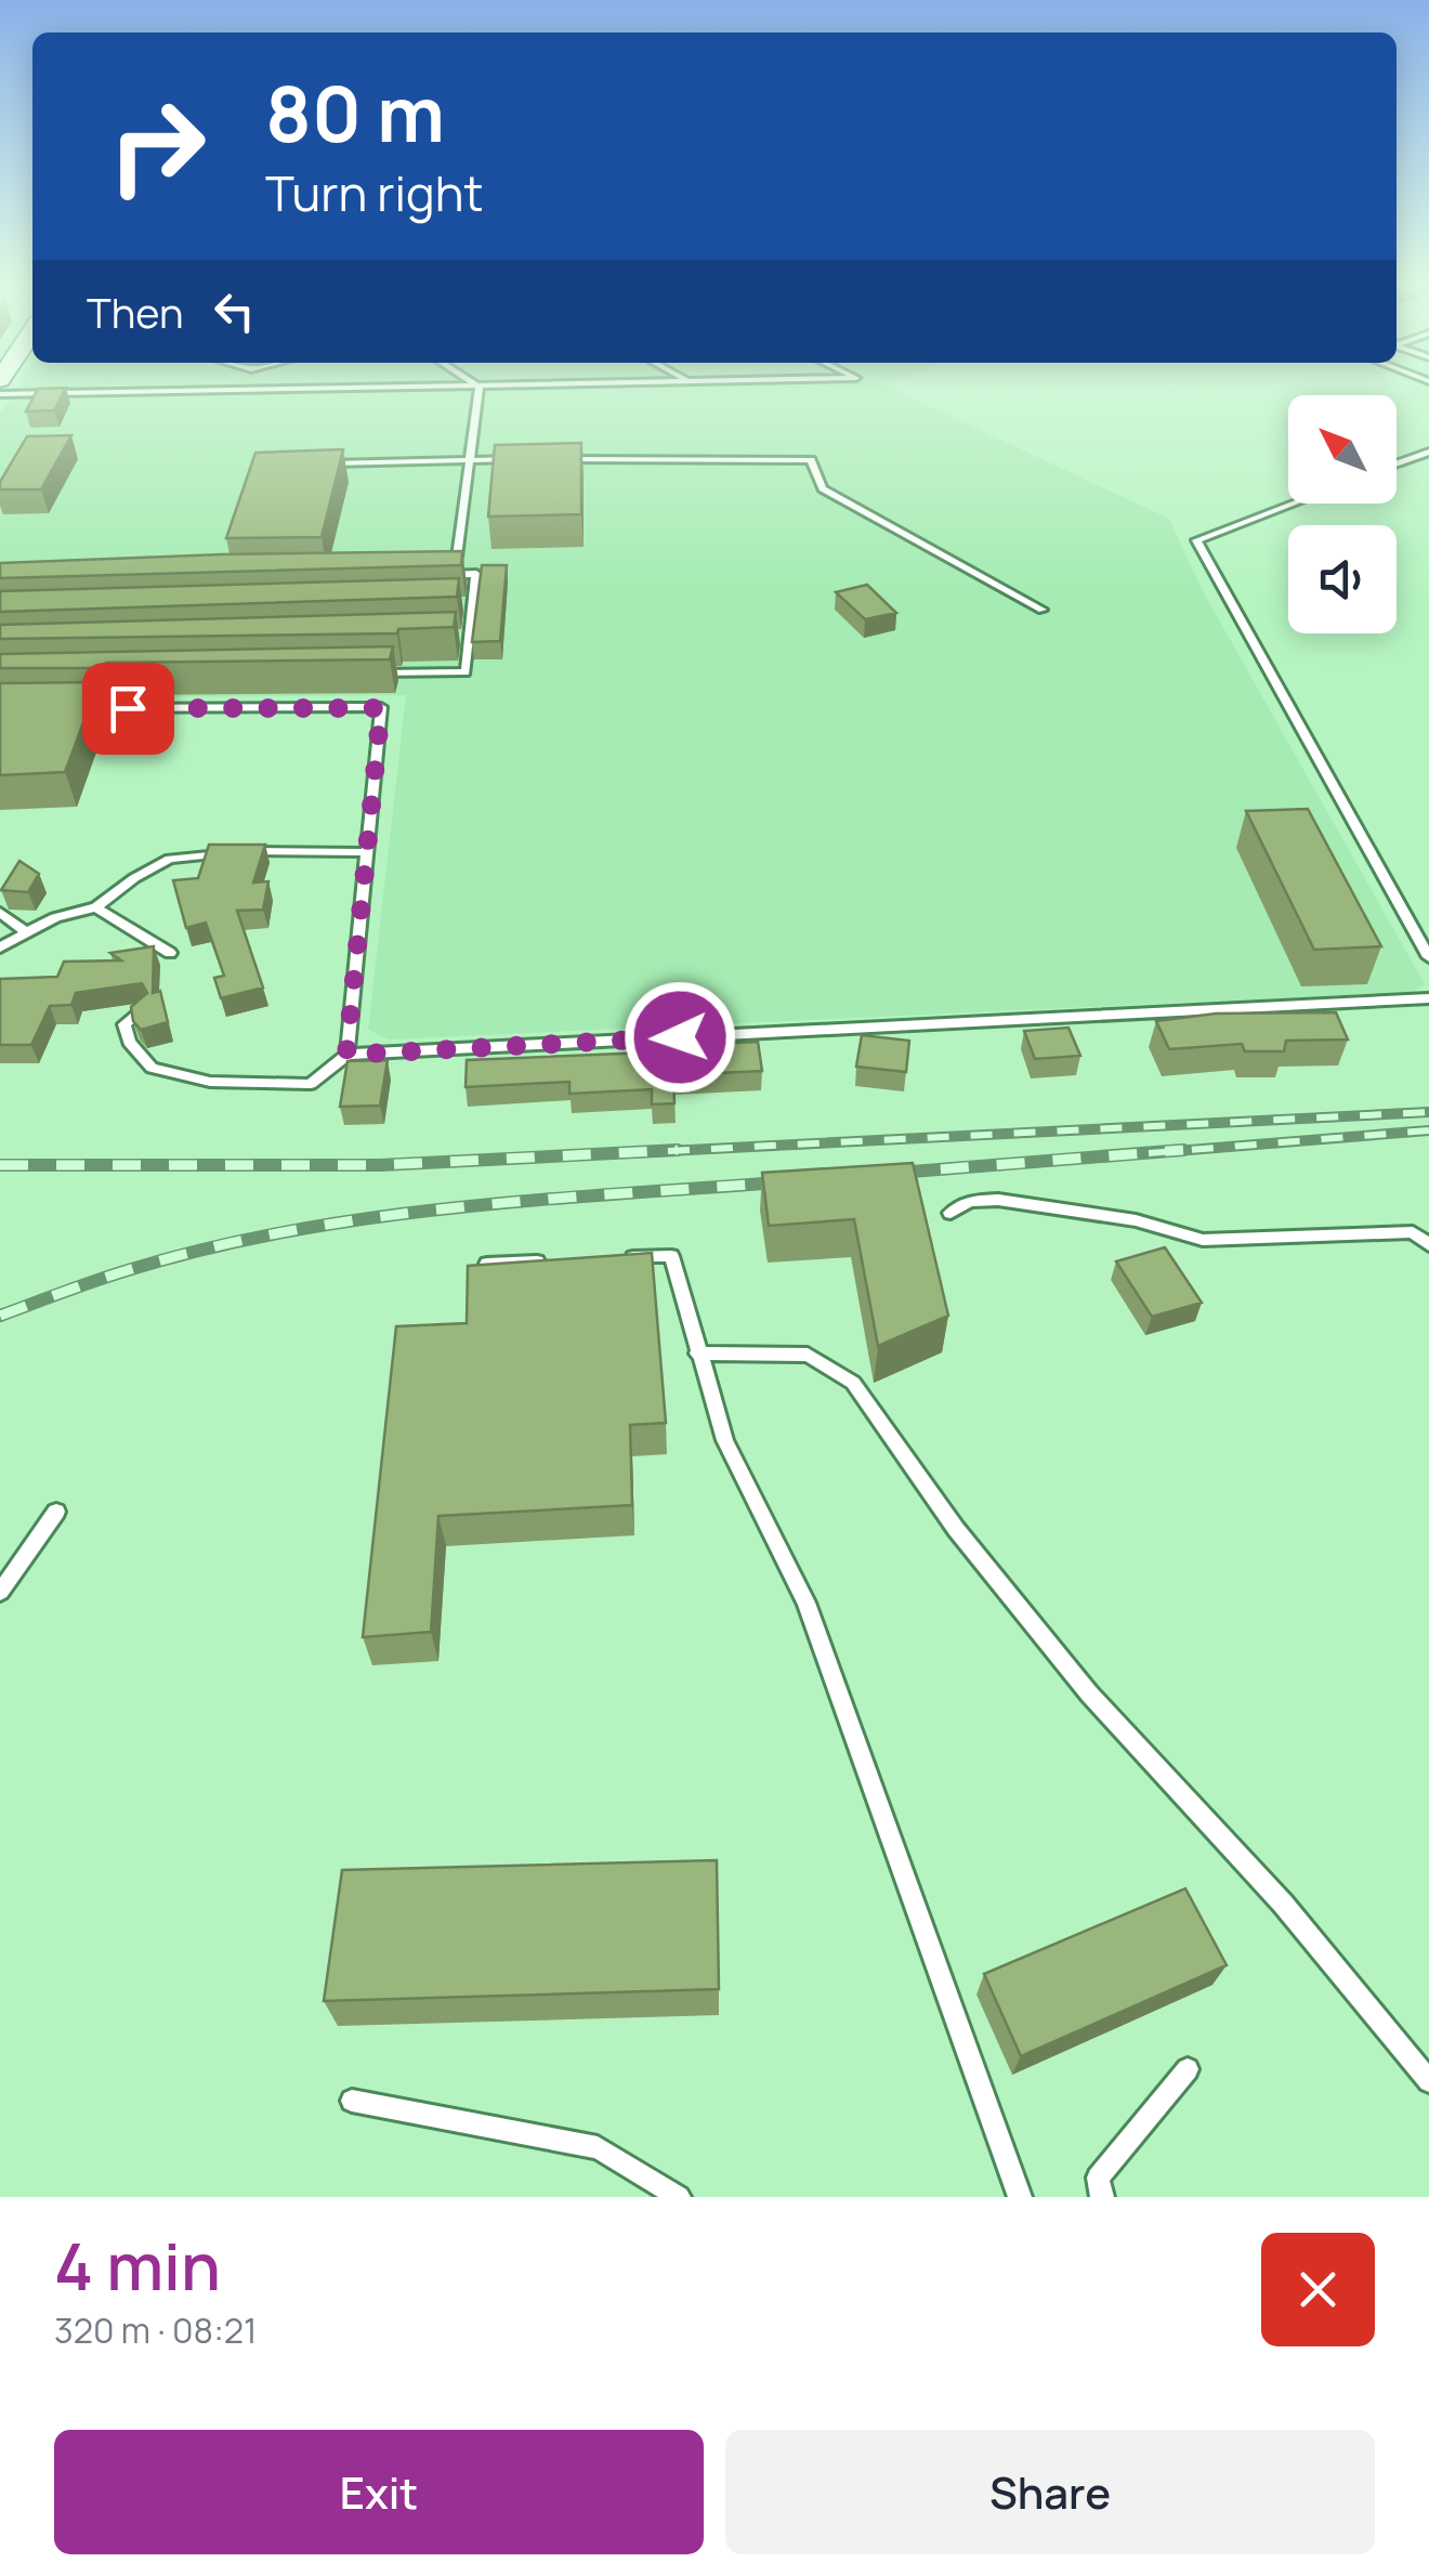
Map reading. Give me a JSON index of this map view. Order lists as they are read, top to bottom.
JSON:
{
  "north": "top left",
  "page": {
    "turn": ["80 m", "Turn right"],
    "then": "Then",
    "heading": ["4 min", "320 m · 08:21"],
    "buttons": ["Exit", "Share"]
  }
}
